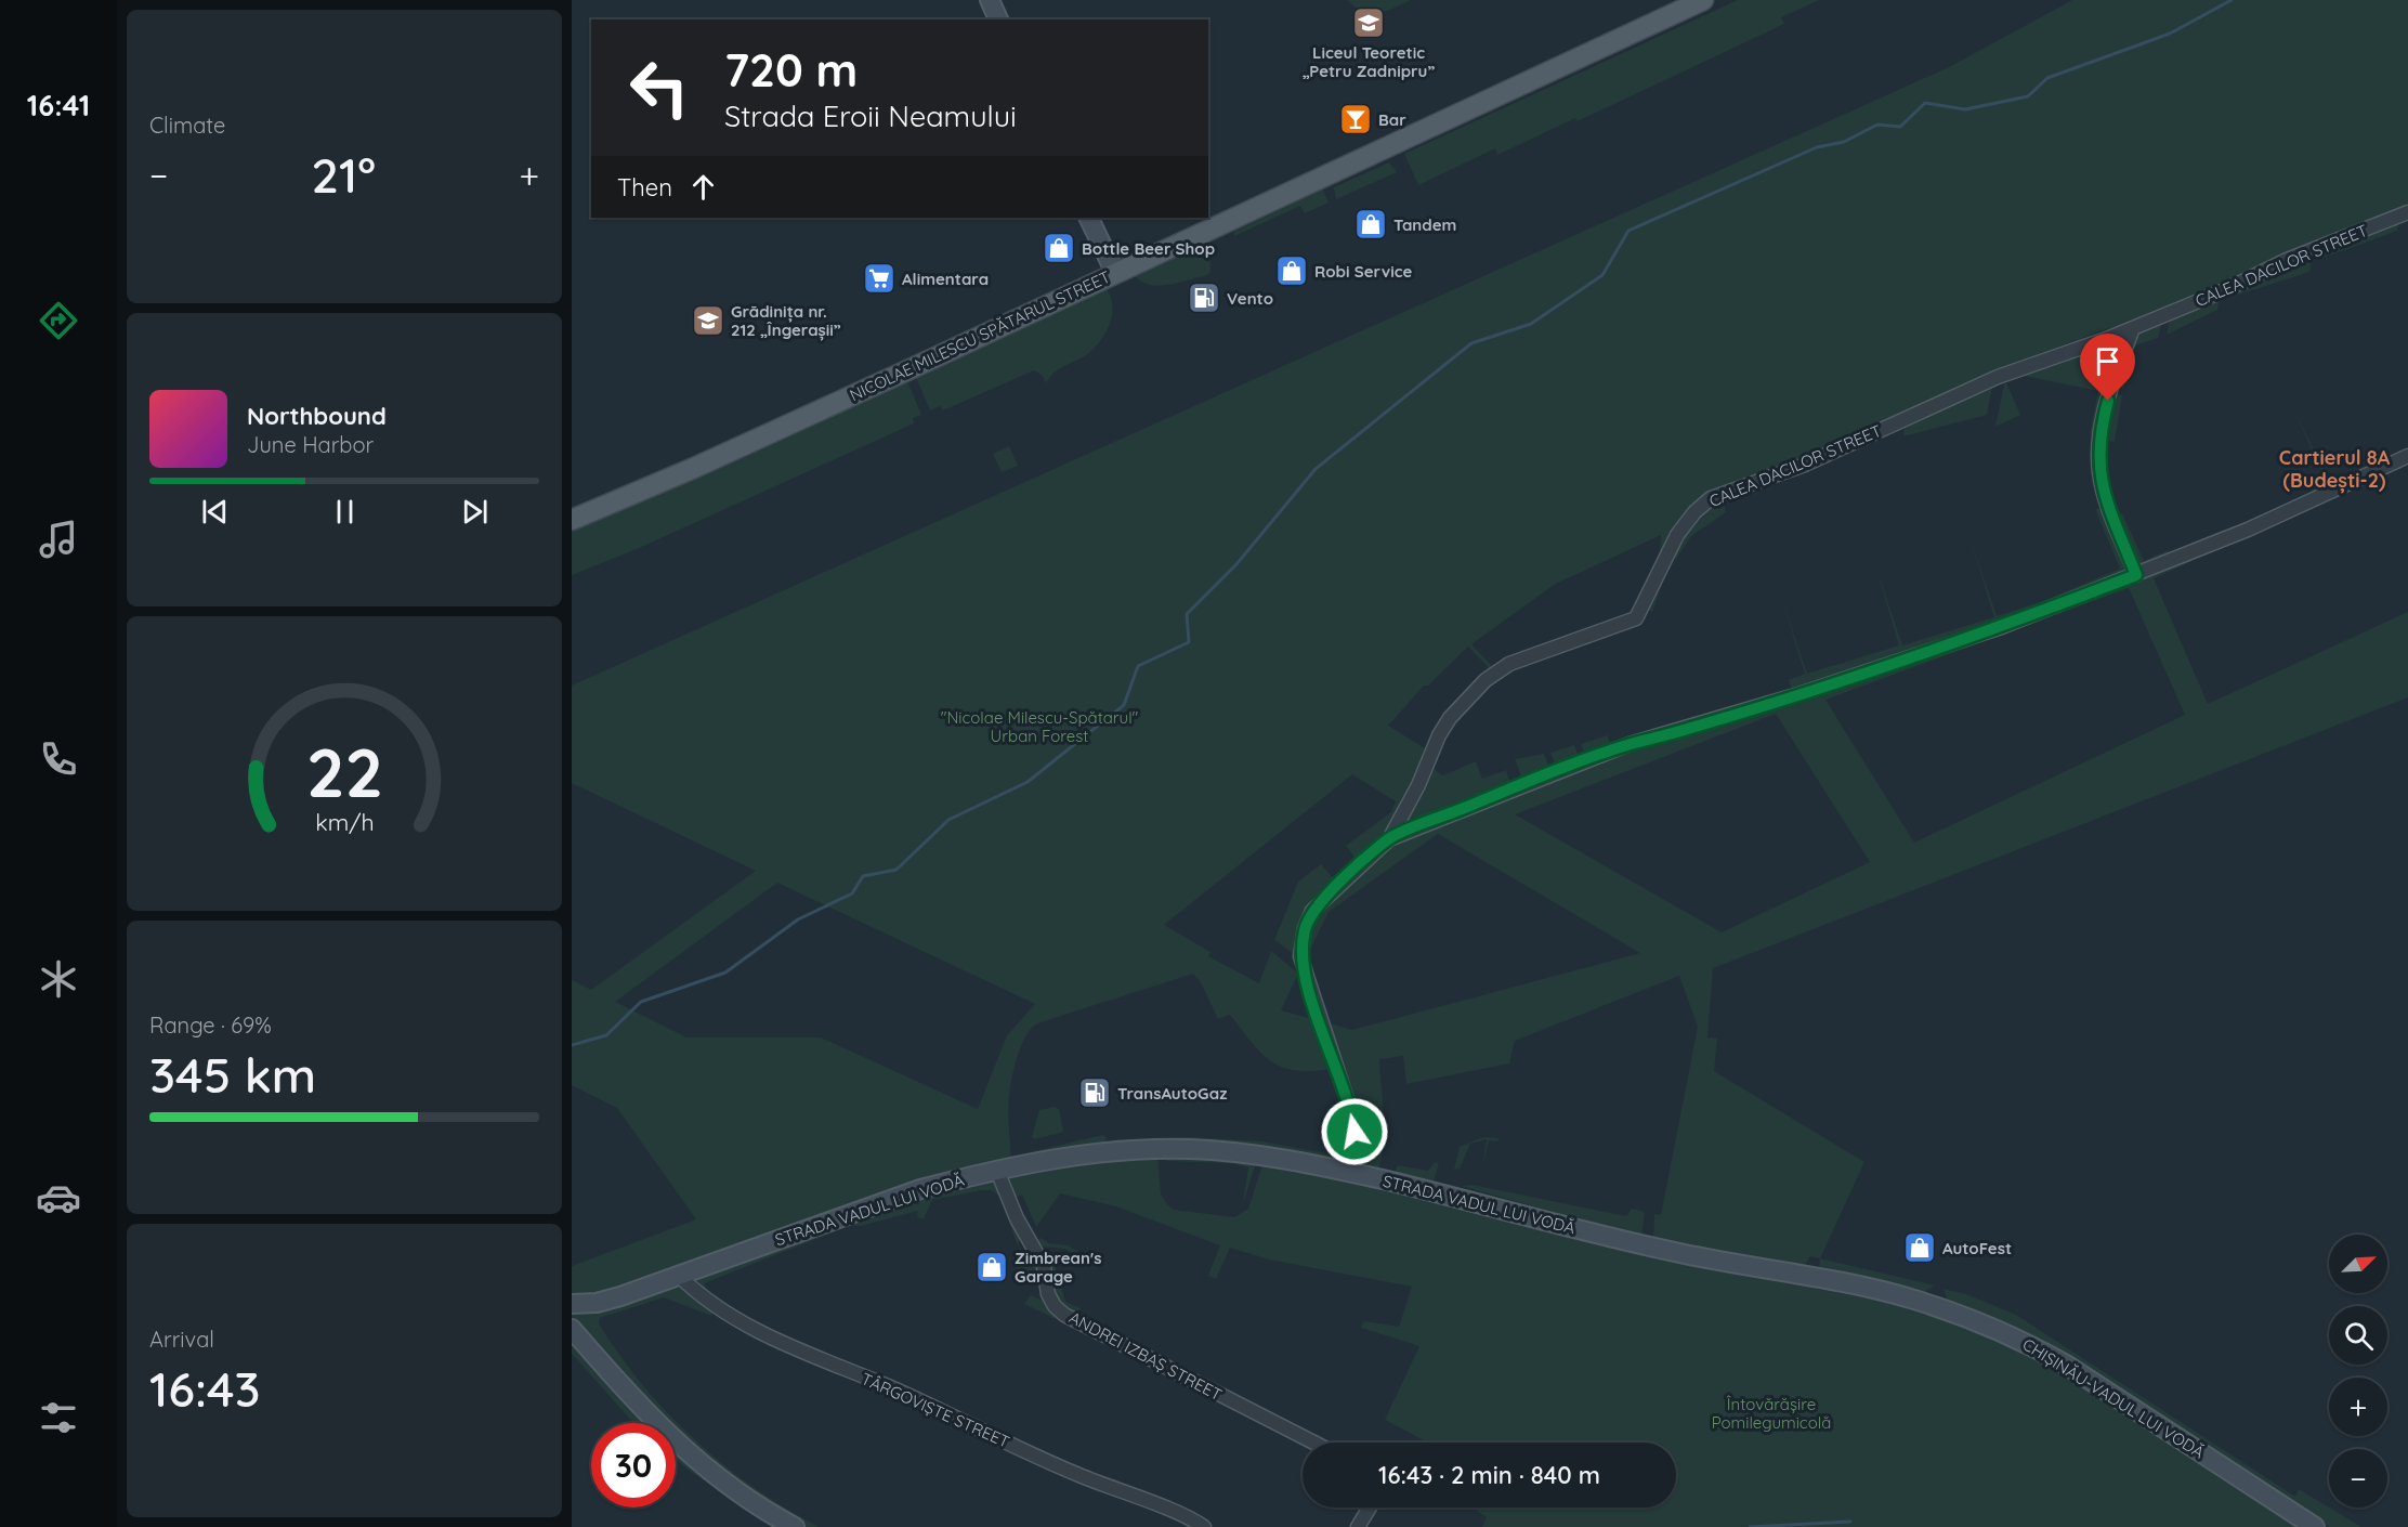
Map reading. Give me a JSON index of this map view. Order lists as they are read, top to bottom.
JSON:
{
  "streets": {
    "main road": ["NICOLAE MILESCU SPĂTARUL STREET", "STRADA VADUL LUI VODĂ", "CHIȘINĂU-VADUL LUI VODĂ"],
    "street": ["CALEA DACILOR STREET", "ANDREI IZBAȘ STREET", "TÂRGOVIȘTE STREET"]
  },
  "crossings": [
    ["STRADA VADUL LUI VODĂ", "ANDREI IZBAȘ STREET"],
    ["STRADA VADUL LUI VODĂ", "CHIȘINĂU-VADUL LUI VODĂ"],
    ["STRADA VADUL LUI VODĂ", "TÂRGOVIȘTE STREET"]
  ],
  "districts": ["Cartierul 8A (Budești-2)"],
  "parks": ["\"Nicolae Milescu-Spătarul\" Urban Forest", "Întovărășire Pomilegumicolă"],
  "places": {
    "school or university": ["Liceul Teoretic „Petru Zadnipru”", "Grădinița nr. 212 „Îngerașii”"],
    "bar": ["Bar"],
    "shop": [
      "Tandem",
      "Bottle Beer Shop",
      "Robi Service",
      "AutoFest",
      "Zimbrean's Garage"
    ],
    "supermarket": ["Alimentara"],
    "fuel station": ["Vento", "TransAutoGaz"]
  },
  "north": "top right",
  "page": {
    "tabs": "16:41",
    "tile": [
      "Climate",
      ["Range · 69%", "345 km"],
      ["Arrival", "16:43"]
    ],
    "turn": ["720 m", "Strada Eroii Neamului"],
    "heat": ["−", "21°", "+"],
    "then": "Then",
    "song": ["Northbound", "June Harbor"],
    "map_buttons": ["+", "−"],
    "limit": "30",
    "trip": "16:43 · 2 min · 840 m",
    "gauge": ["22", "km/h"]
  }
}
